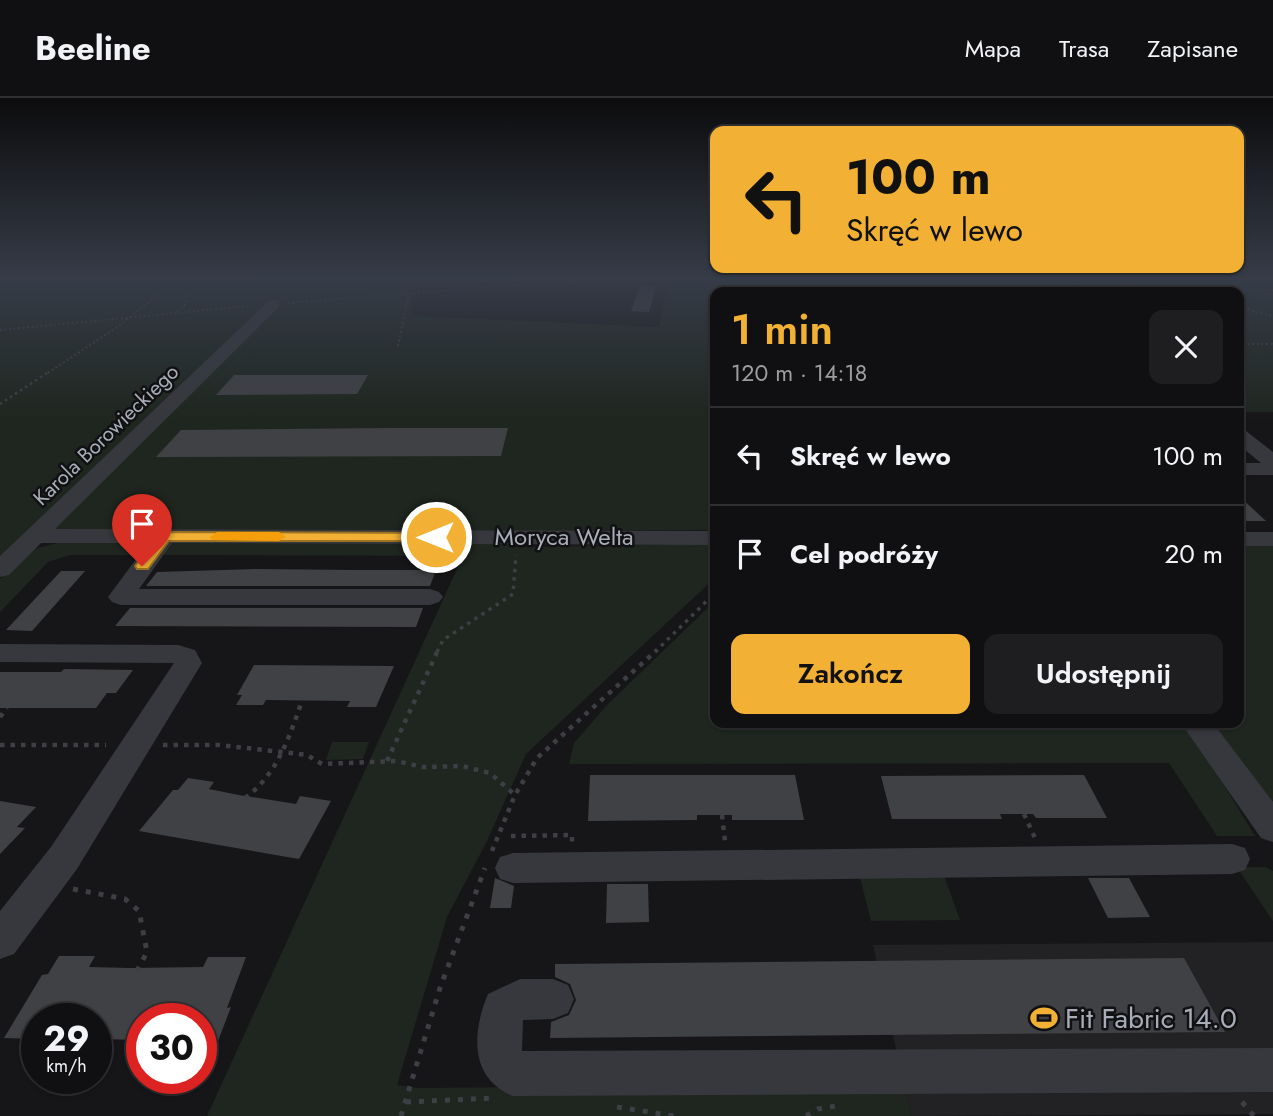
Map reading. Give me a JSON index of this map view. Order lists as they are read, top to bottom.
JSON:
{
  "streets": {
    "street": ["Karola Borowieckiego", "Moryca Welta"]
  },
  "crossings": [
    ["Karola Borowieckiego", "Moryca Welta"]
  ],
  "places": {
    "sports": ["Fit Fabric 14.0"]
  },
  "page": {
    "header": "Beeline",
    "nav": ["Mapa", "Trasa", "Zapisane"],
    "turn": ["100 m", "Skręć w lewo"],
    "heading": ["1 min", "120 m · 14:18"],
    "list": [
      {
        "name": "Skręć w lewo",
        "value": "100 m"
      },
      {
        "name": "Cel podróży",
        "value": "20 m"
      }
    ],
    "buttons": ["Zakończ", "Udostępnij"],
    "speed": "29 km/h",
    "limit": "30"
  }
}
